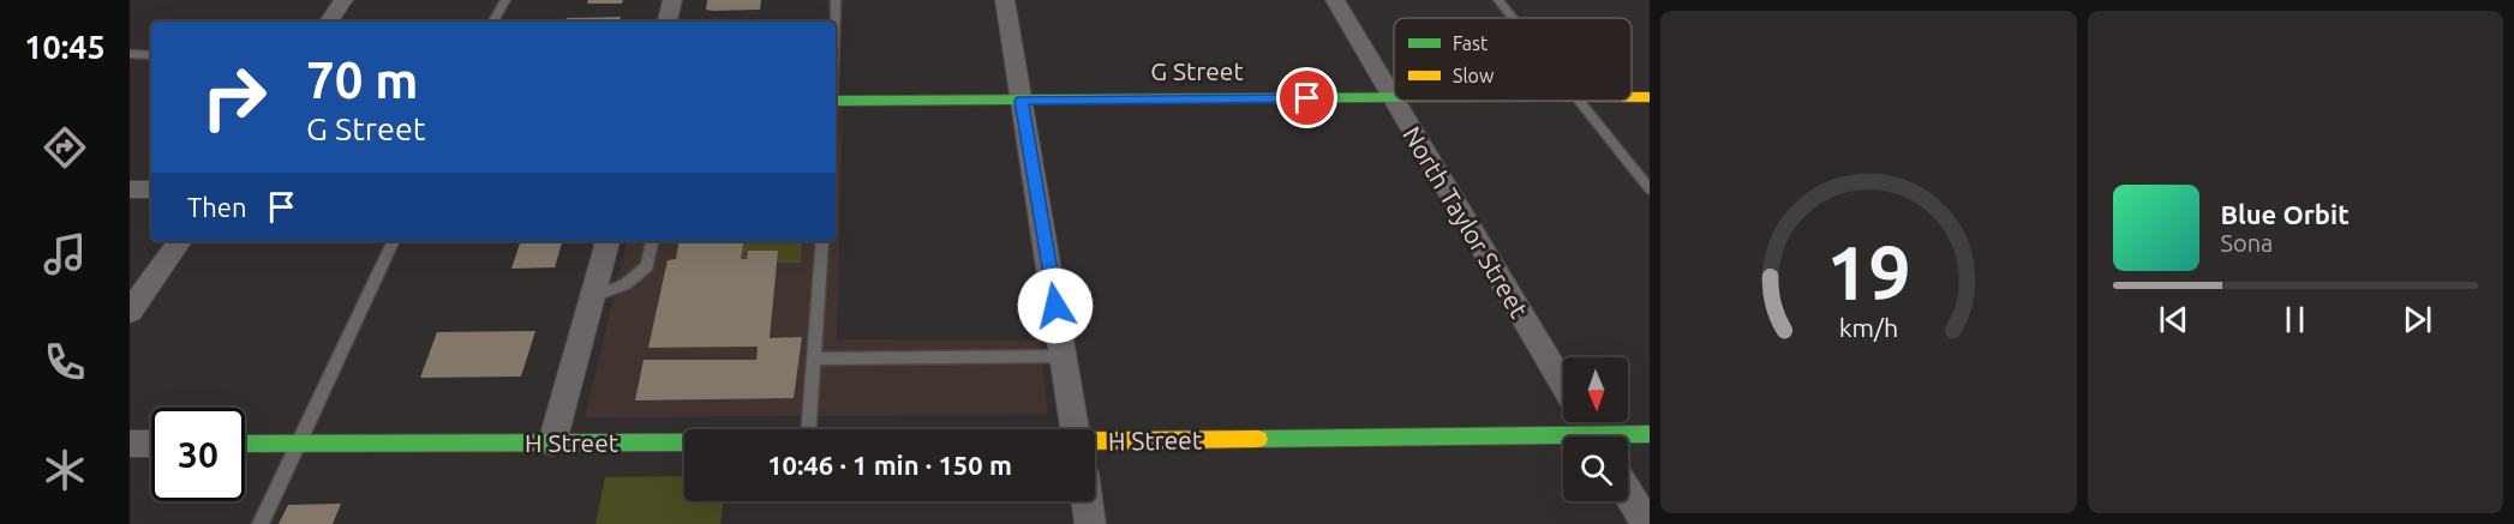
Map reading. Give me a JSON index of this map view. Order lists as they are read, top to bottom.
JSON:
{
  "streets": {
    "street": ["G Street", "North Taylor Street", "H Street"]
  },
  "crossings": [
    ["G Street", "North Taylor Street"],
    ["North Taylor Street", "H Street"]
  ],
  "legend": ["Fast", "Slow"],
  "north": "bottom",
  "page": {
    "tabs": "10:45",
    "turn": ["70 m", "G Street"],
    "then": "Then",
    "song": ["Blue Orbit", "Sona"],
    "limit": "30",
    "trip": "10:46 · 1 min · 150 m",
    "gauge": ["19", "km/h"]
  }
}
